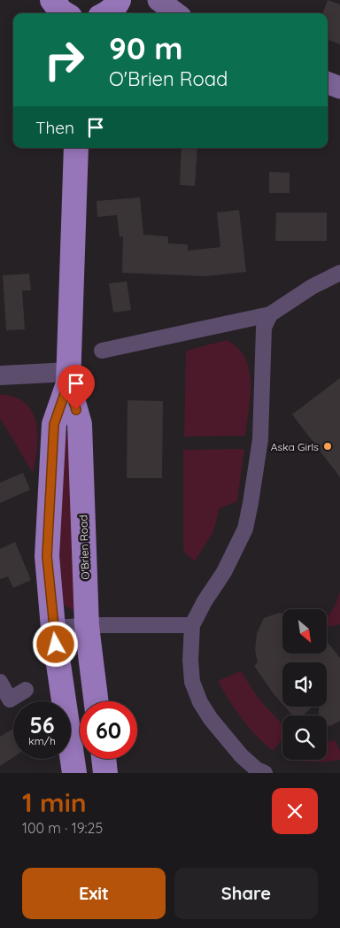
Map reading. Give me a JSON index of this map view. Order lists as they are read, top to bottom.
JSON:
{
  "streets": {
    "main road": ["O'Brien Road"]
  },
  "places": ["Aska Girls"],
  "north": "bottom right",
  "page": {
    "turn": ["90 m", "O'Brien Road"],
    "then": "Then",
    "speed": "56 km/h",
    "limit": "60",
    "heading": ["1 min", "100 m · 19:25"],
    "buttons": ["Exit", "Share"]
  }
}
